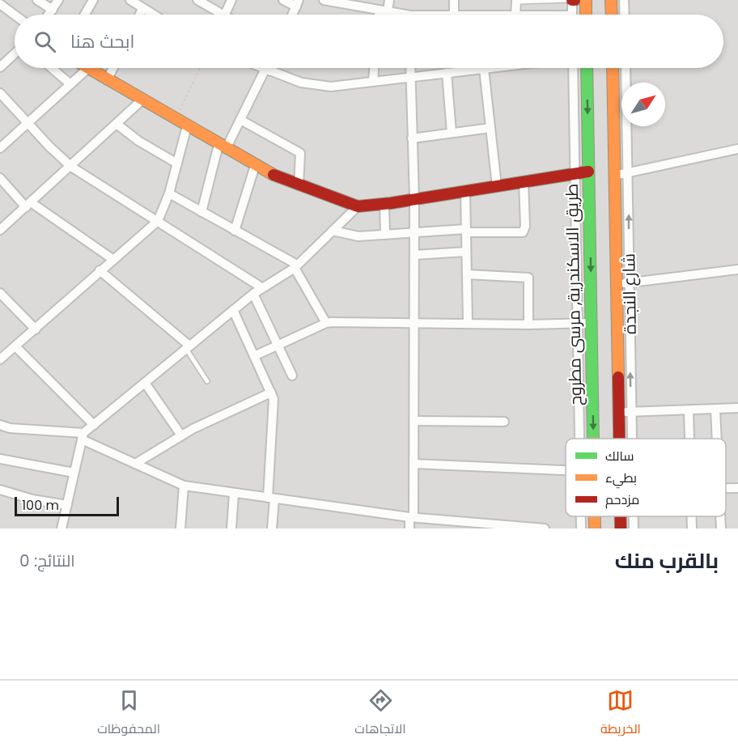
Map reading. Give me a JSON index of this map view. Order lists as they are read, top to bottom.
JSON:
{
  "streets": {
    "main road": ["طريق الاسكندرية, مرسى مطروح"],
    "street": ["شارع النجدة"]
  },
  "legend": ["سالك", "بطيء", "مزدحم"],
  "scale_bar": "100 m",
  "north": "top right",
  "page": {
    "search": "ابحث هنا",
    "scale": "100 m",
    "heading": ["بالقرب منك", "النتائج: 0"],
    "nav": ["الخريطة", "الاتجاهات", "المحفوظات"]
  }
}
